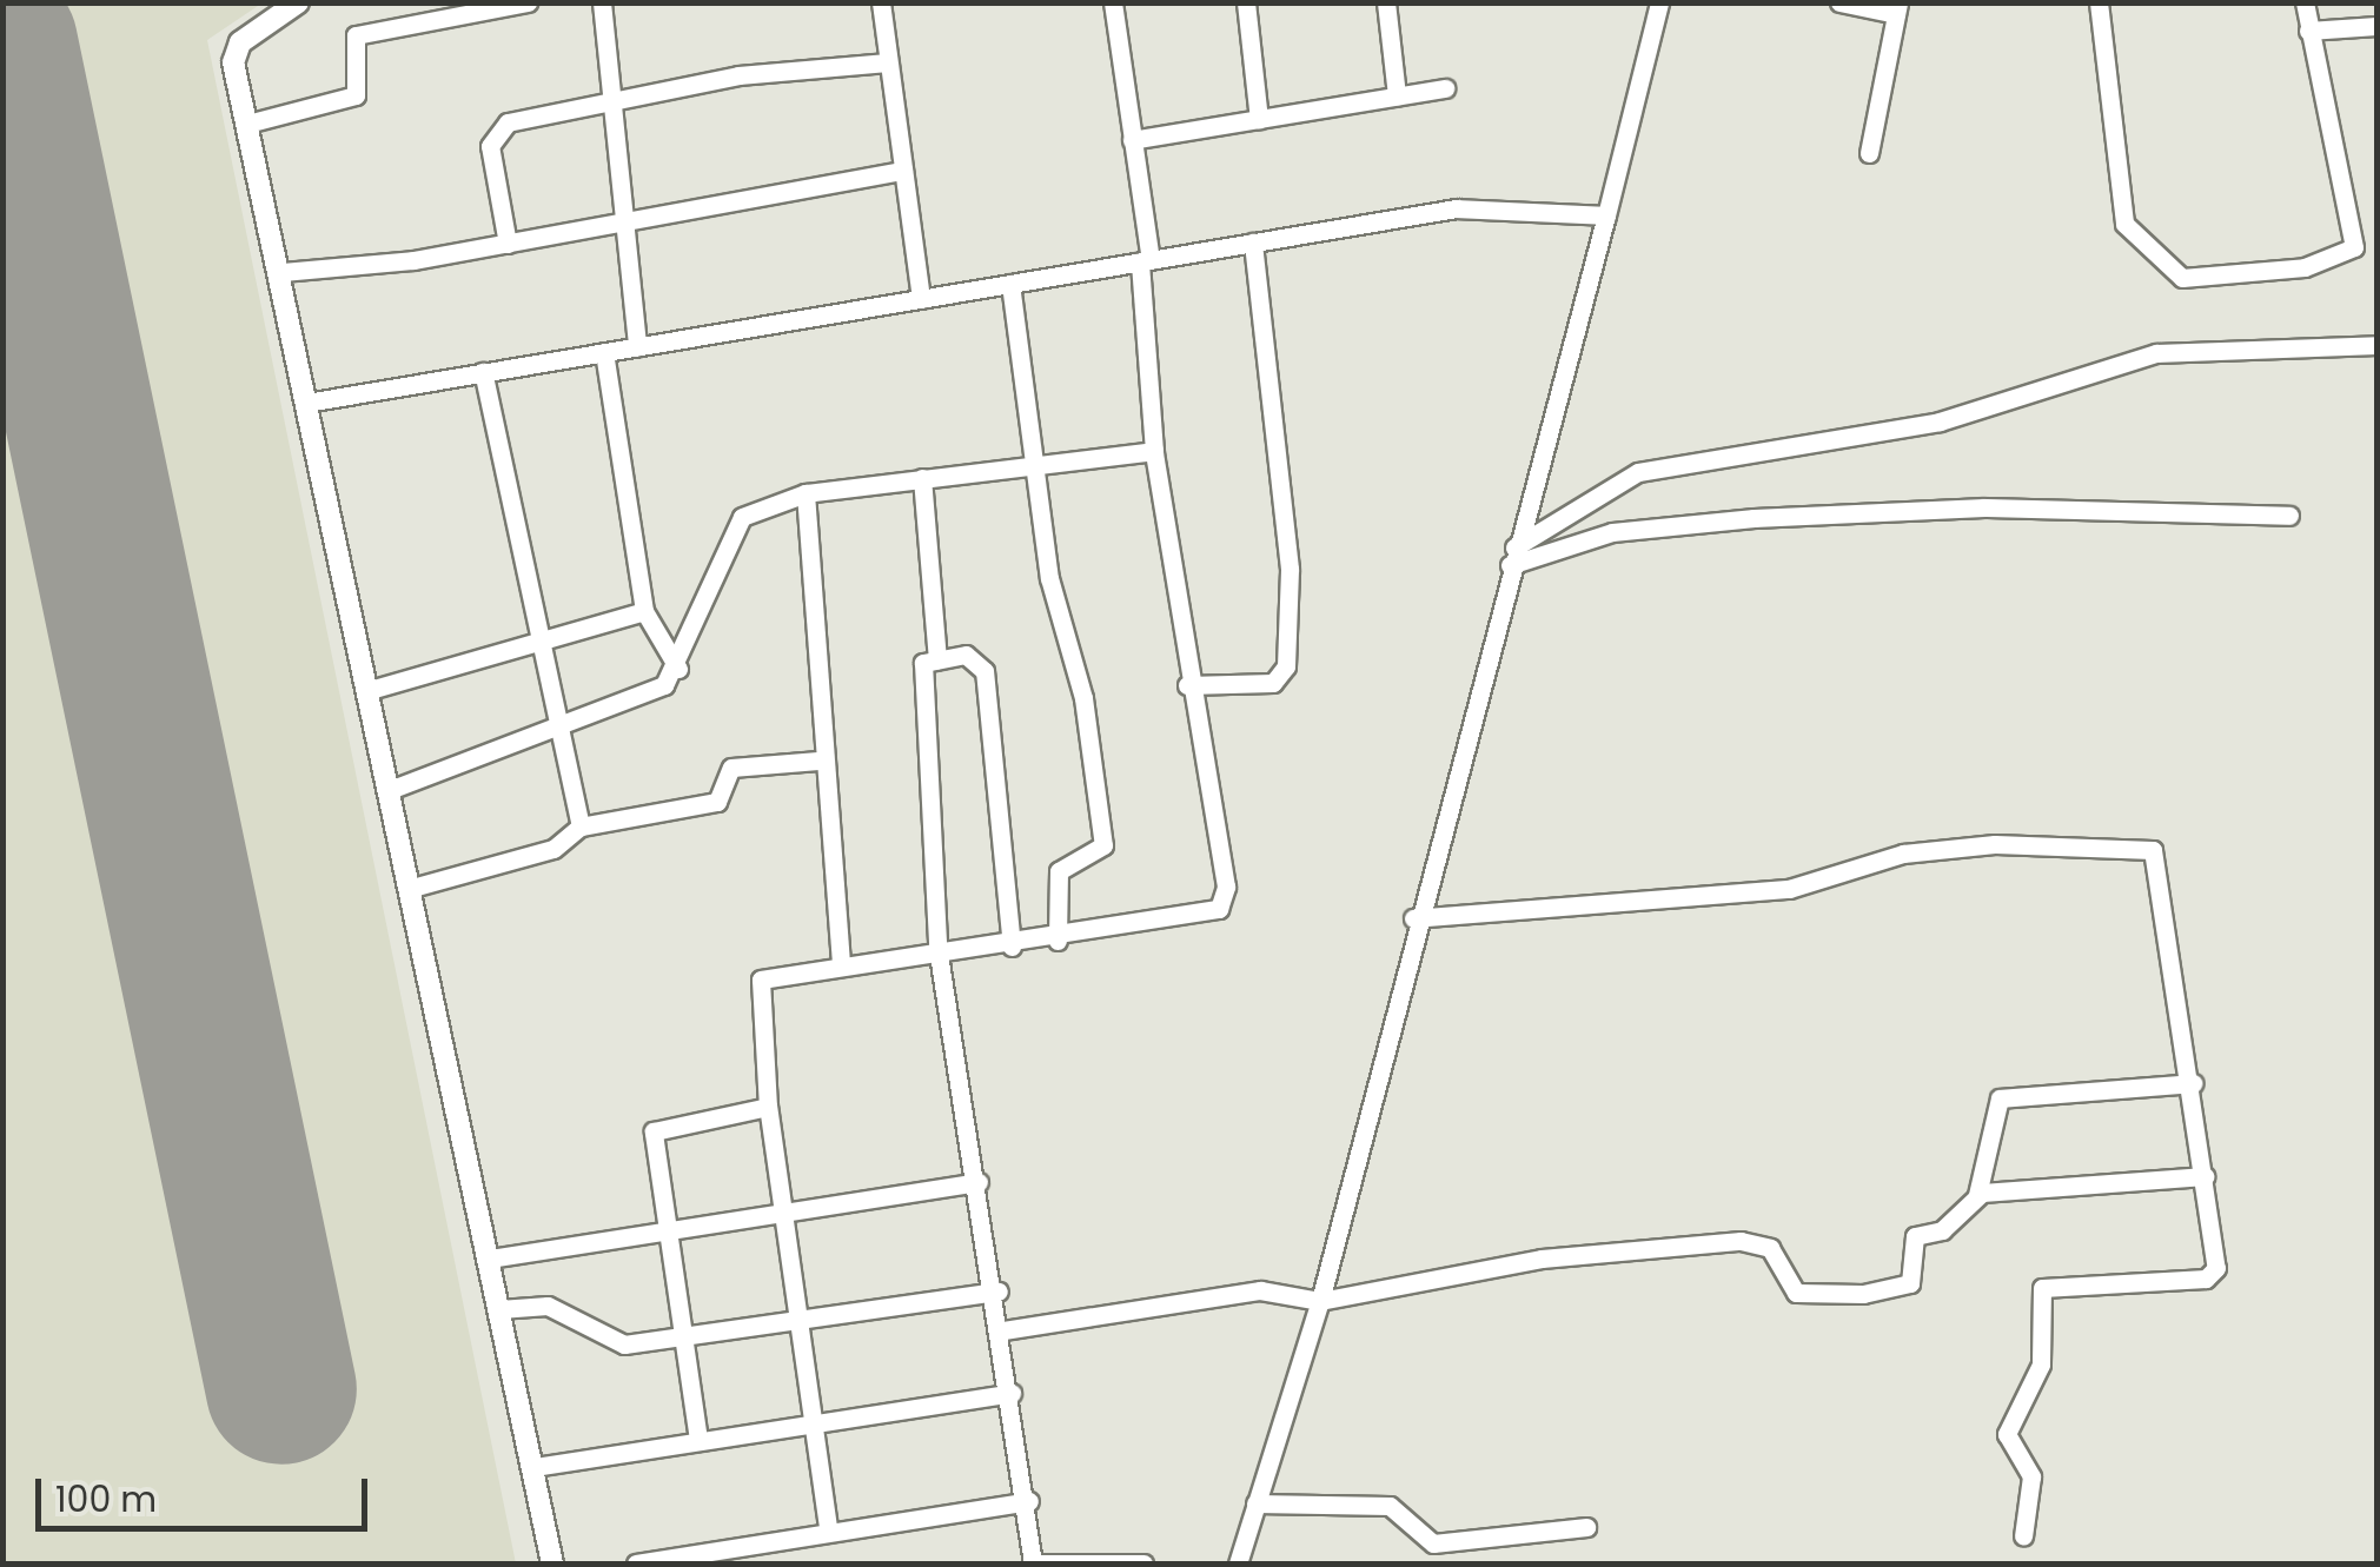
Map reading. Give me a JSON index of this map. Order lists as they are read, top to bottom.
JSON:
{
  "scale_bar": "100 m"
}
